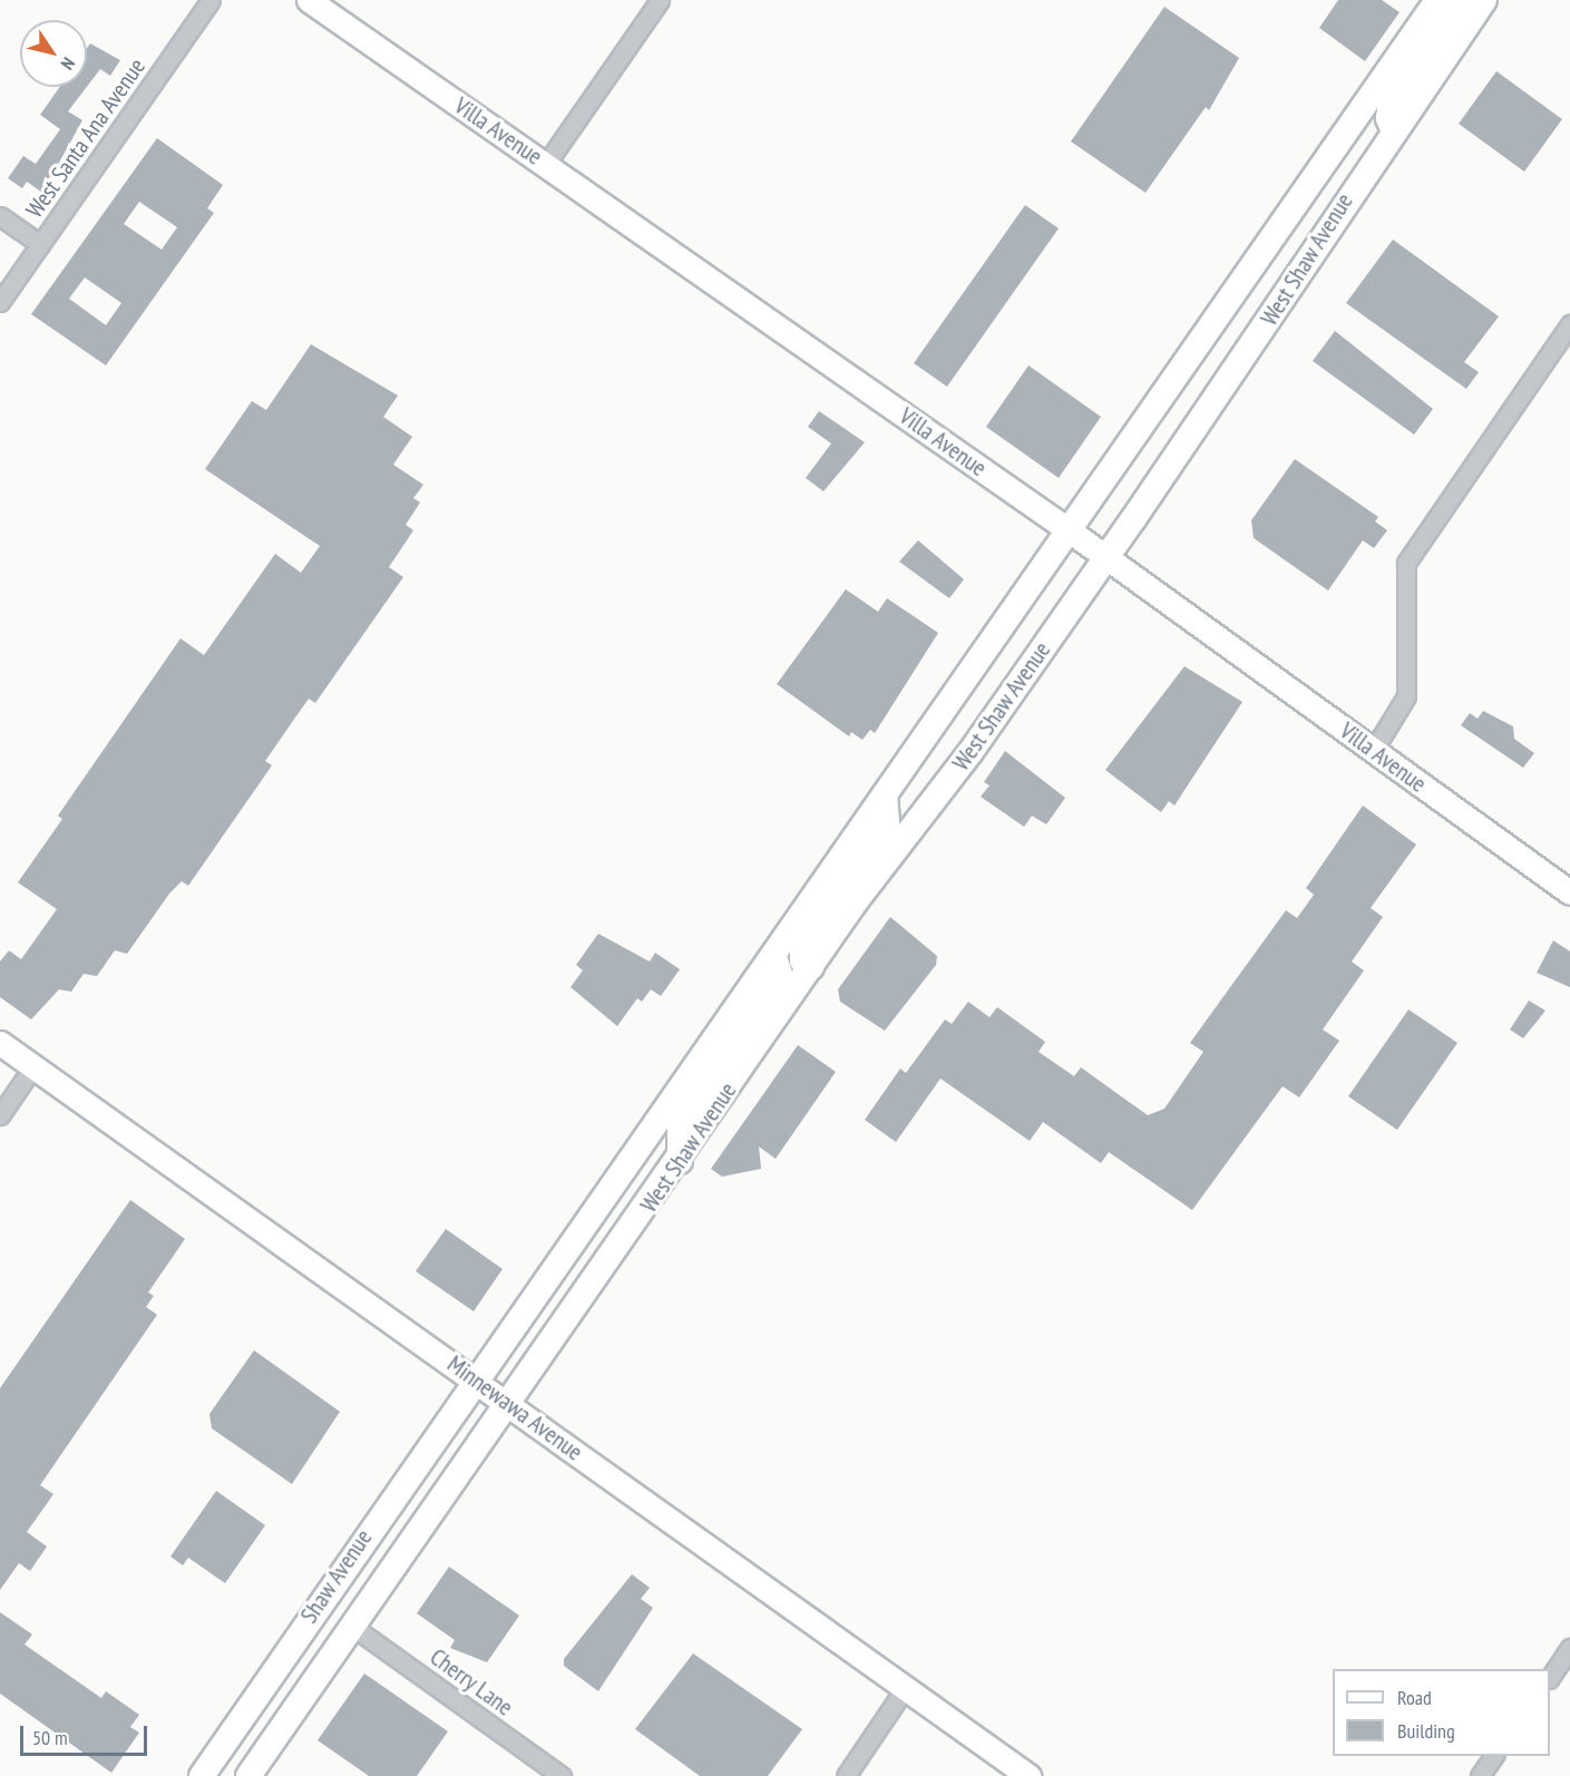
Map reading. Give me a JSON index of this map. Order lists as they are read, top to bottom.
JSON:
{
  "streets": {
    "main road": ["West Shaw Avenue", "Shaw Avenue"],
    "street": [
      "Villa Avenue",
      "West Santa Ana Avenue",
      "Minnewawa Avenue",
      "Cherry Lane"
    ]
  },
  "crossings": [
    ["Villa Avenue", "West Shaw Avenue"],
    ["West Shaw Avenue", "Minnewawa Avenue"],
    ["West Shaw Avenue", "Shaw Avenue"],
    ["Minnewawa Avenue", "Shaw Avenue"],
    ["Shaw Avenue", "Cherry Lane"]
  ],
  "legend": ["Road", "Building"],
  "scale_bar": "50 m",
  "north": "bottom right"
}
